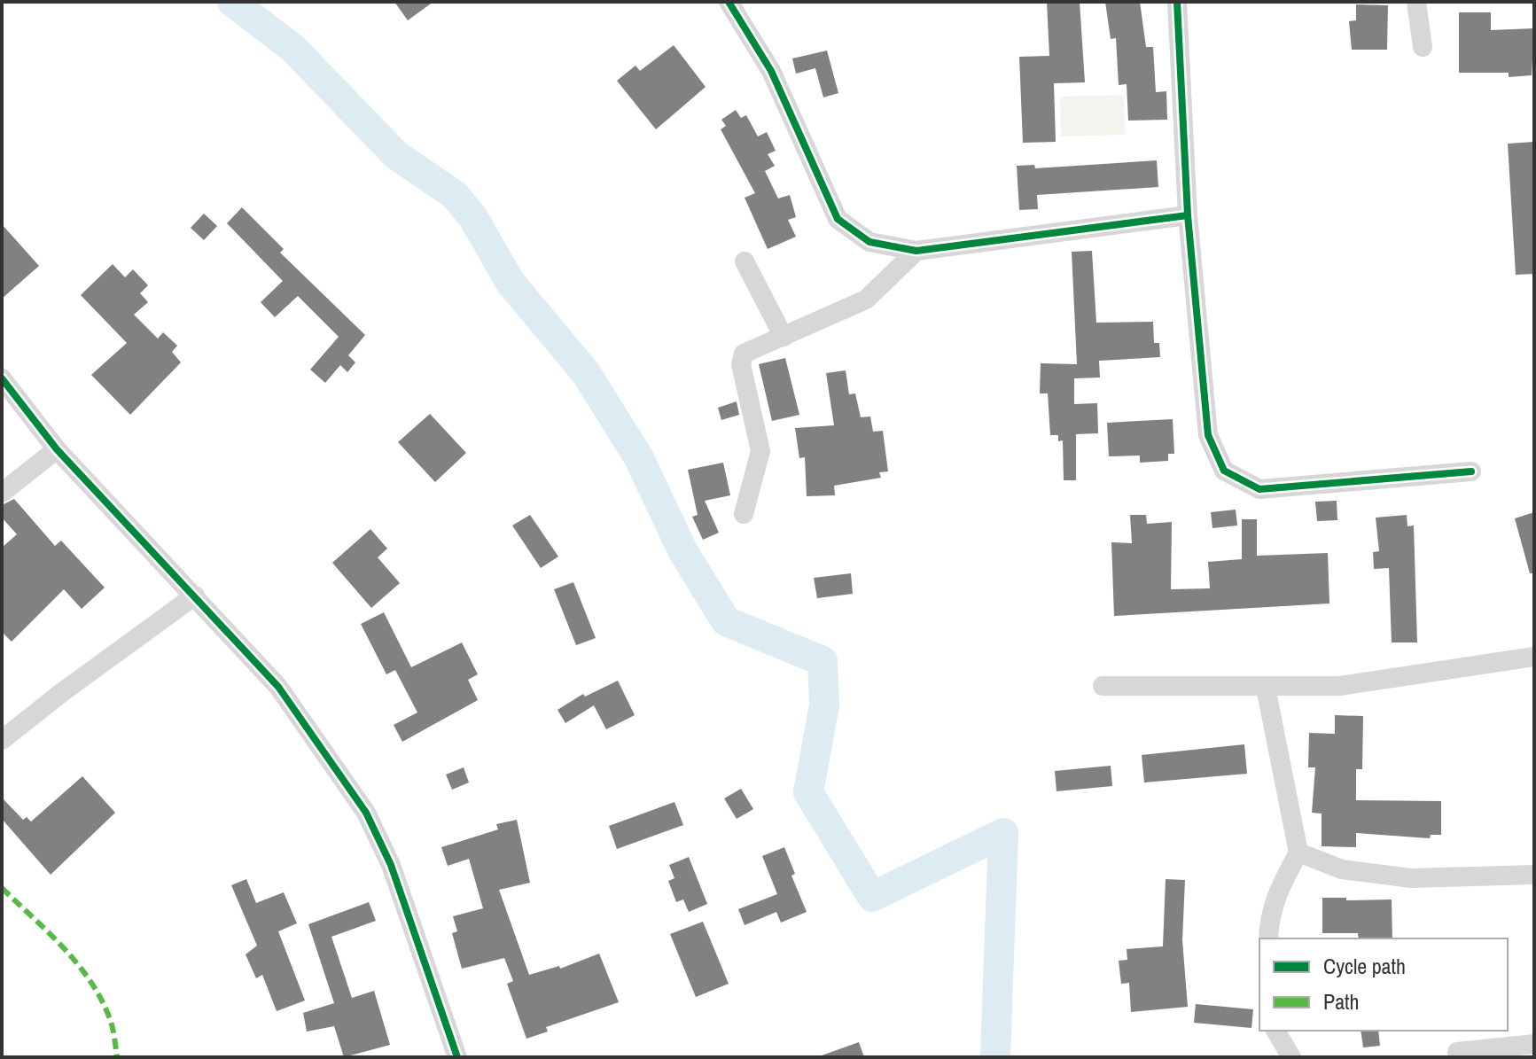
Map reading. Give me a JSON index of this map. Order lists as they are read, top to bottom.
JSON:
{
  "legend": ["Cycle path", "Path"]
}
